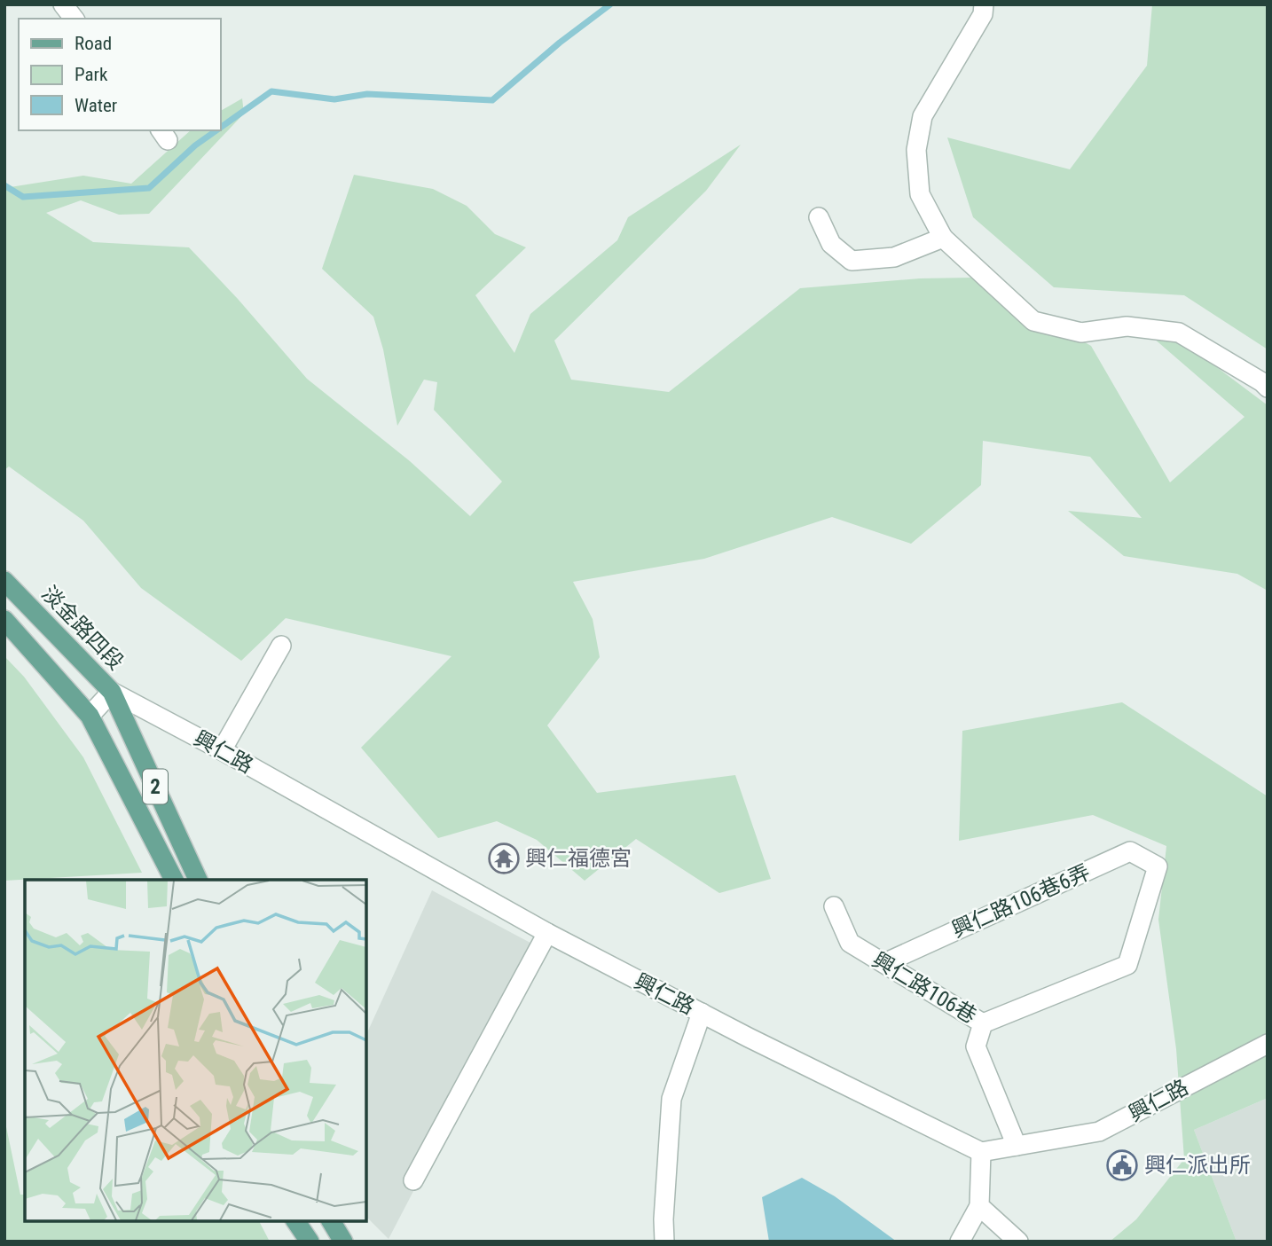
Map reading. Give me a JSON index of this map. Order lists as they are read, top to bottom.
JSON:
{
  "streets": {
    "main road": ["淡金路四段", "2"],
    "street": ["興仁路", "興仁路106巷6弄", "興仁路106巷"]
  },
  "crossings": [
    ["淡金路四段", "興仁路"],
    ["興仁路", "興仁路106巷"],
    ["興仁路106巷6弄", "興仁路106巷"]
  ],
  "places": {
    "temple": ["興仁福德宮"],
    "public building": ["興仁派出所"]
  },
  "legend": ["Road", "Park", "Water"]
}
